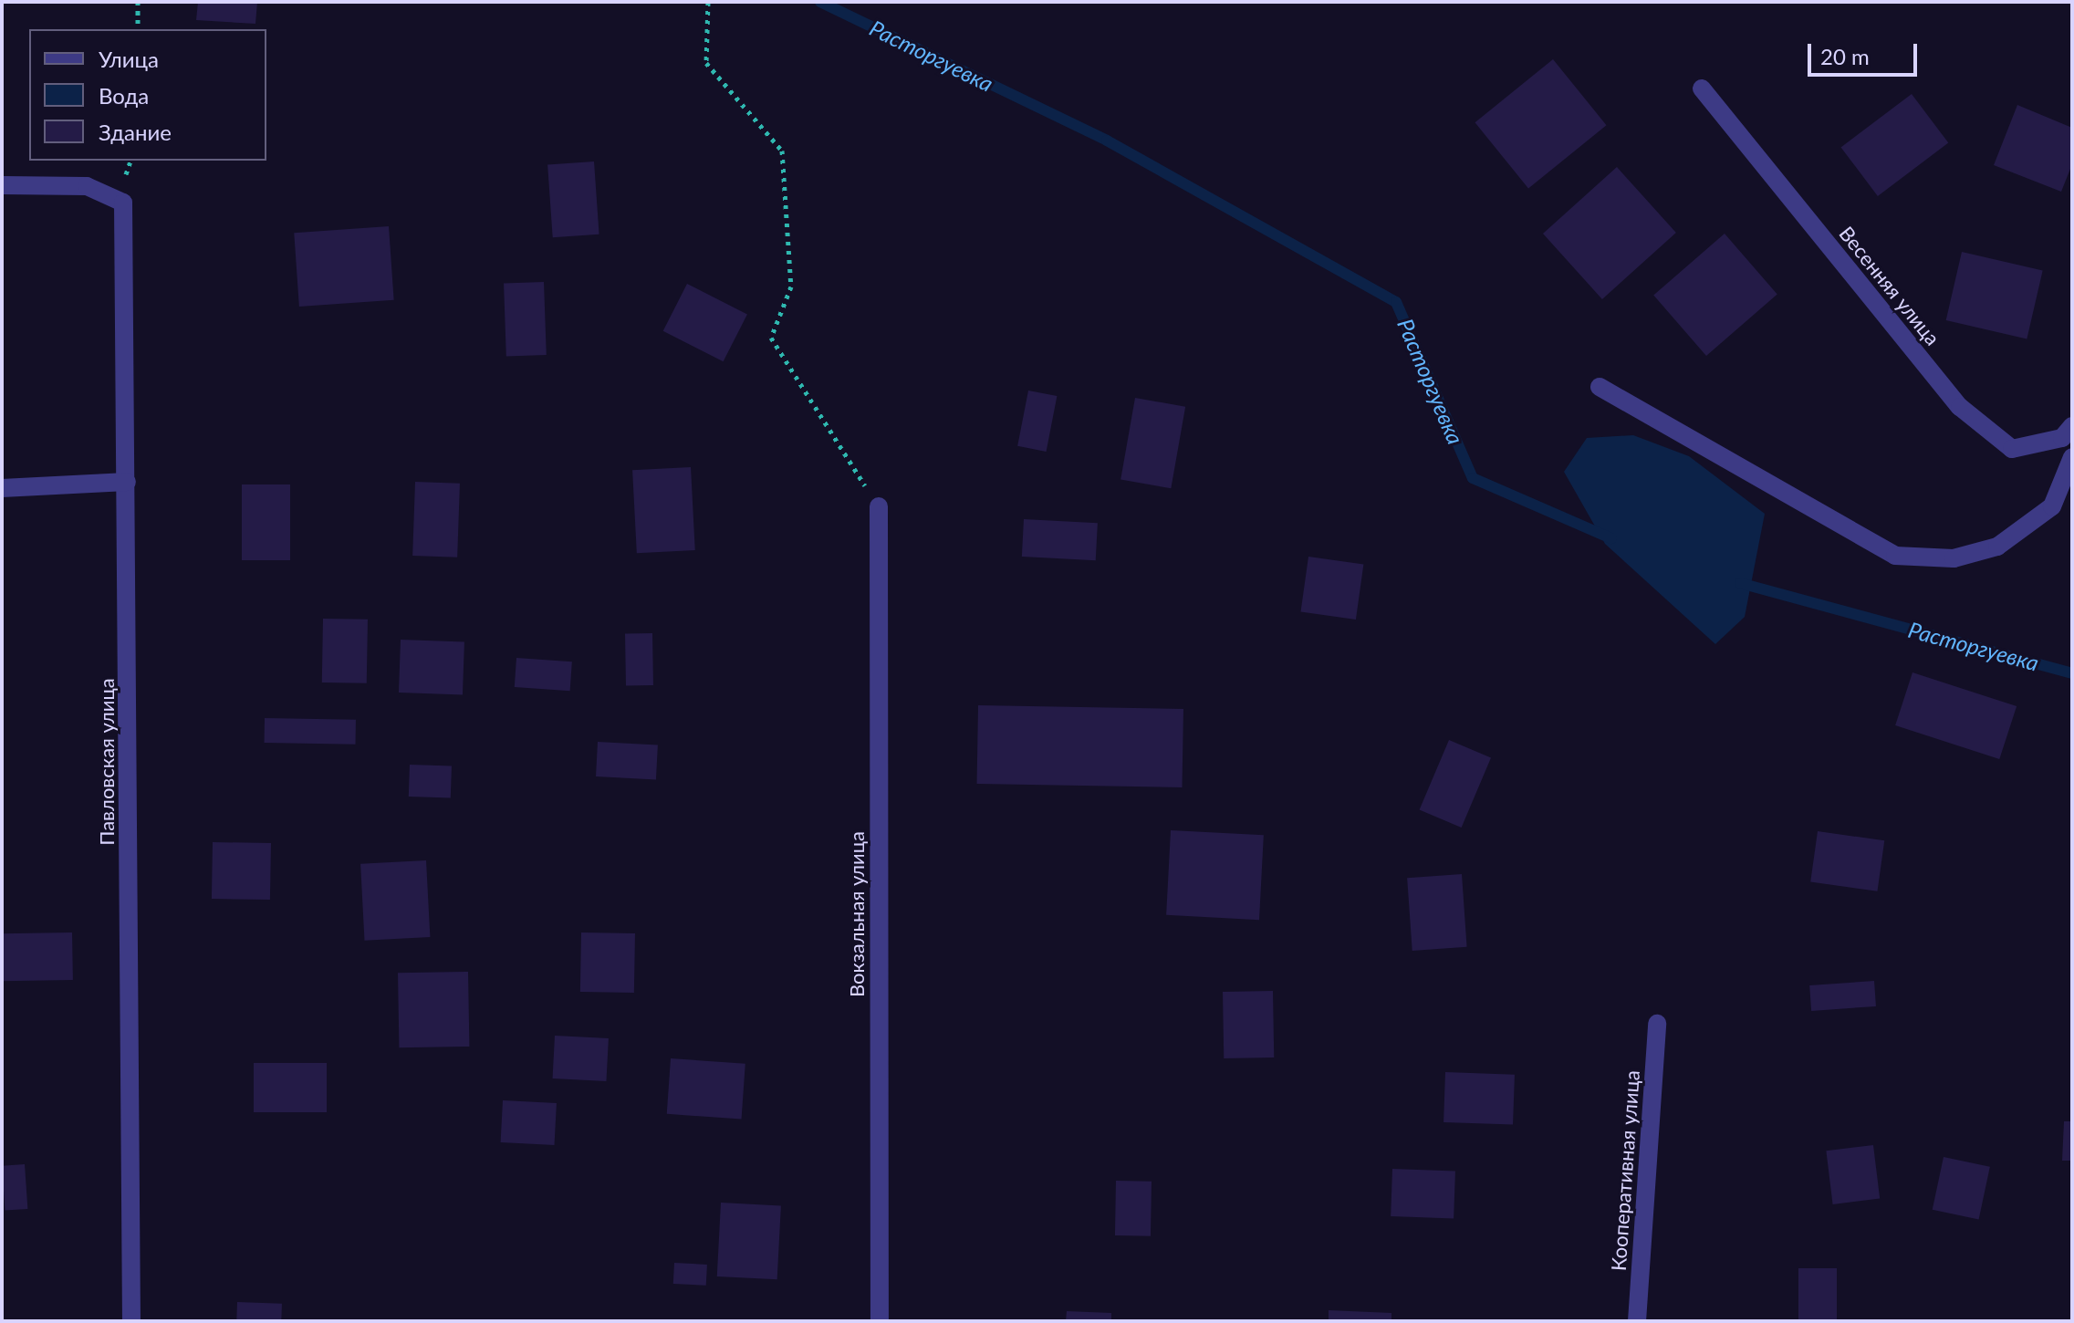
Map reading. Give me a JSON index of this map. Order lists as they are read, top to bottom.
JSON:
{
  "streets": {
    "street": [
      "Весенняя улица",
      "Павловская улица",
      "Вокзальная улица",
      "Кооперативная улица"
    ]
  },
  "water": ["Расторгуевка"],
  "legend": ["Улица", "Вода", "Здание"],
  "scale_bar": "20 m"
}
